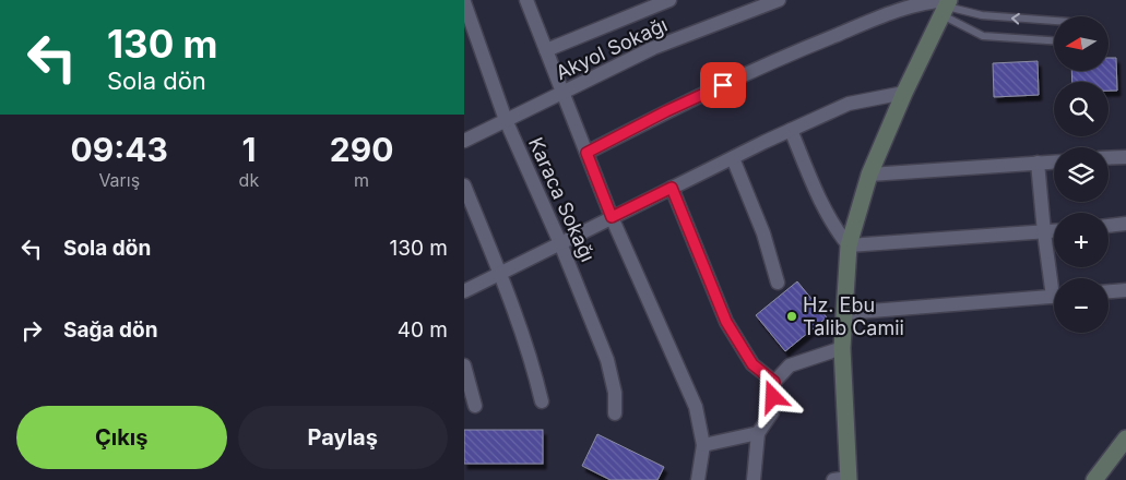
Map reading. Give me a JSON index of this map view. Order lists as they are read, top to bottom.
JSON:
{
  "streets": {
    "street": ["Akyol Sokağı", "Karaca Sokağı"]
  },
  "crossings": [
    ["Akyol Sokağı", "Karaca Sokağı"]
  ],
  "places": ["Hz. Ebu Talib Camii"],
  "north": "left",
  "page": {
    "turn": ["130 m", "Sola dön"],
    "map_buttons": ["+", "−"],
    "eta": [
      "09:43",
      "Varış",
      "1",
      "dk",
      "290",
      "m"
    ],
    "list": [
      {
        "name": "Sola dön",
        "value": "130 m"
      },
      {
        "name": "Sağa dön",
        "value": "40 m"
      }
    ],
    "buttons": ["Çıkış", "Paylaş"]
  }
}
